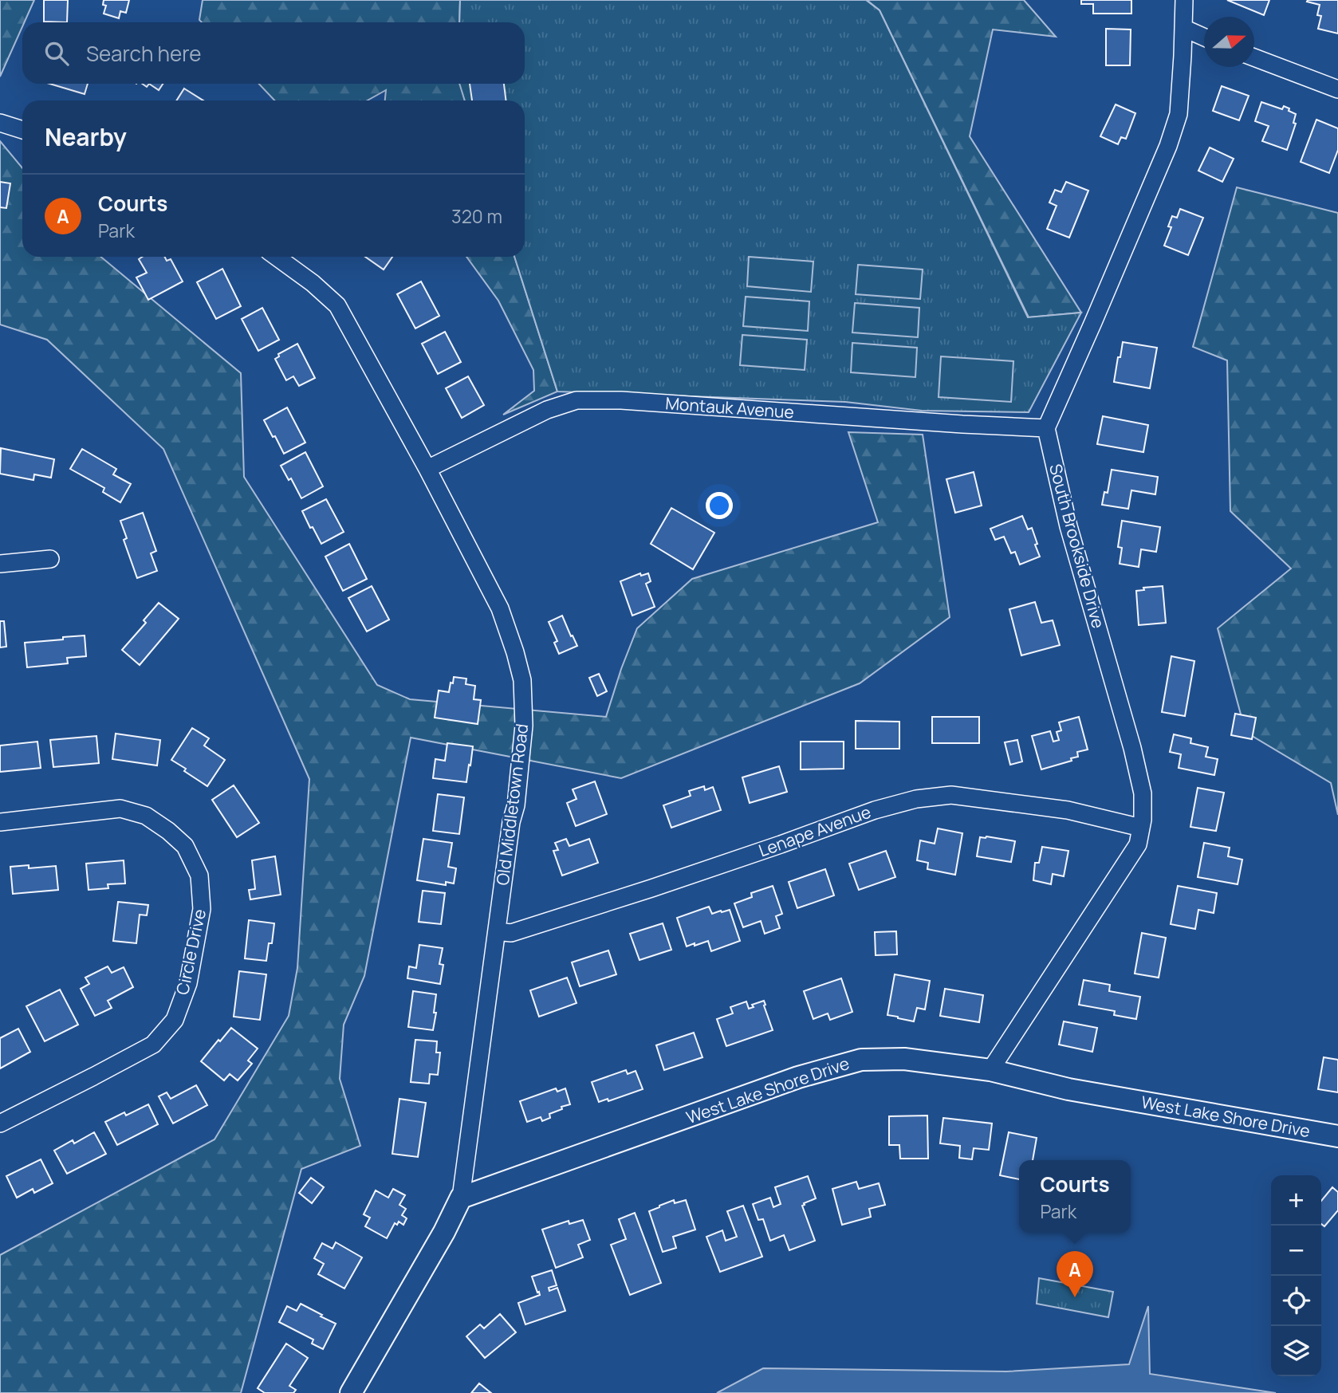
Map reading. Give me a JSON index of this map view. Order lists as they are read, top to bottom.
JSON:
{
  "streets": {
    "street": [
      "Montauk Avenue",
      "South Brookside Drive",
      "Old Middletown Road",
      "Lenape Avenue",
      "Circle Drive",
      "West Lake Shore Drive"
    ]
  },
  "crossings": [
    ["Montauk Avenue", "South Brookside Drive"],
    ["Montauk Avenue", "Old Middletown Road"],
    ["South Brookside Drive", "Lenape Avenue"],
    ["South Brookside Drive", "West Lake Shore Drive"],
    ["Old Middletown Road", "Lenape Avenue"],
    ["Old Middletown Road", "West Lake Shore Drive"]
  ],
  "north": "right",
  "page": {
    "search": "Search here",
    "heading": "Nearby",
    "list": [
      {
        "mark": "A",
        "name": "Courts",
        "note": "Park",
        "value": "320 m"
      }
    ],
    "popup": ["Courts", "Park"],
    "map_buttons": ["+", "−"],
    "pins": "A"
  }
}
